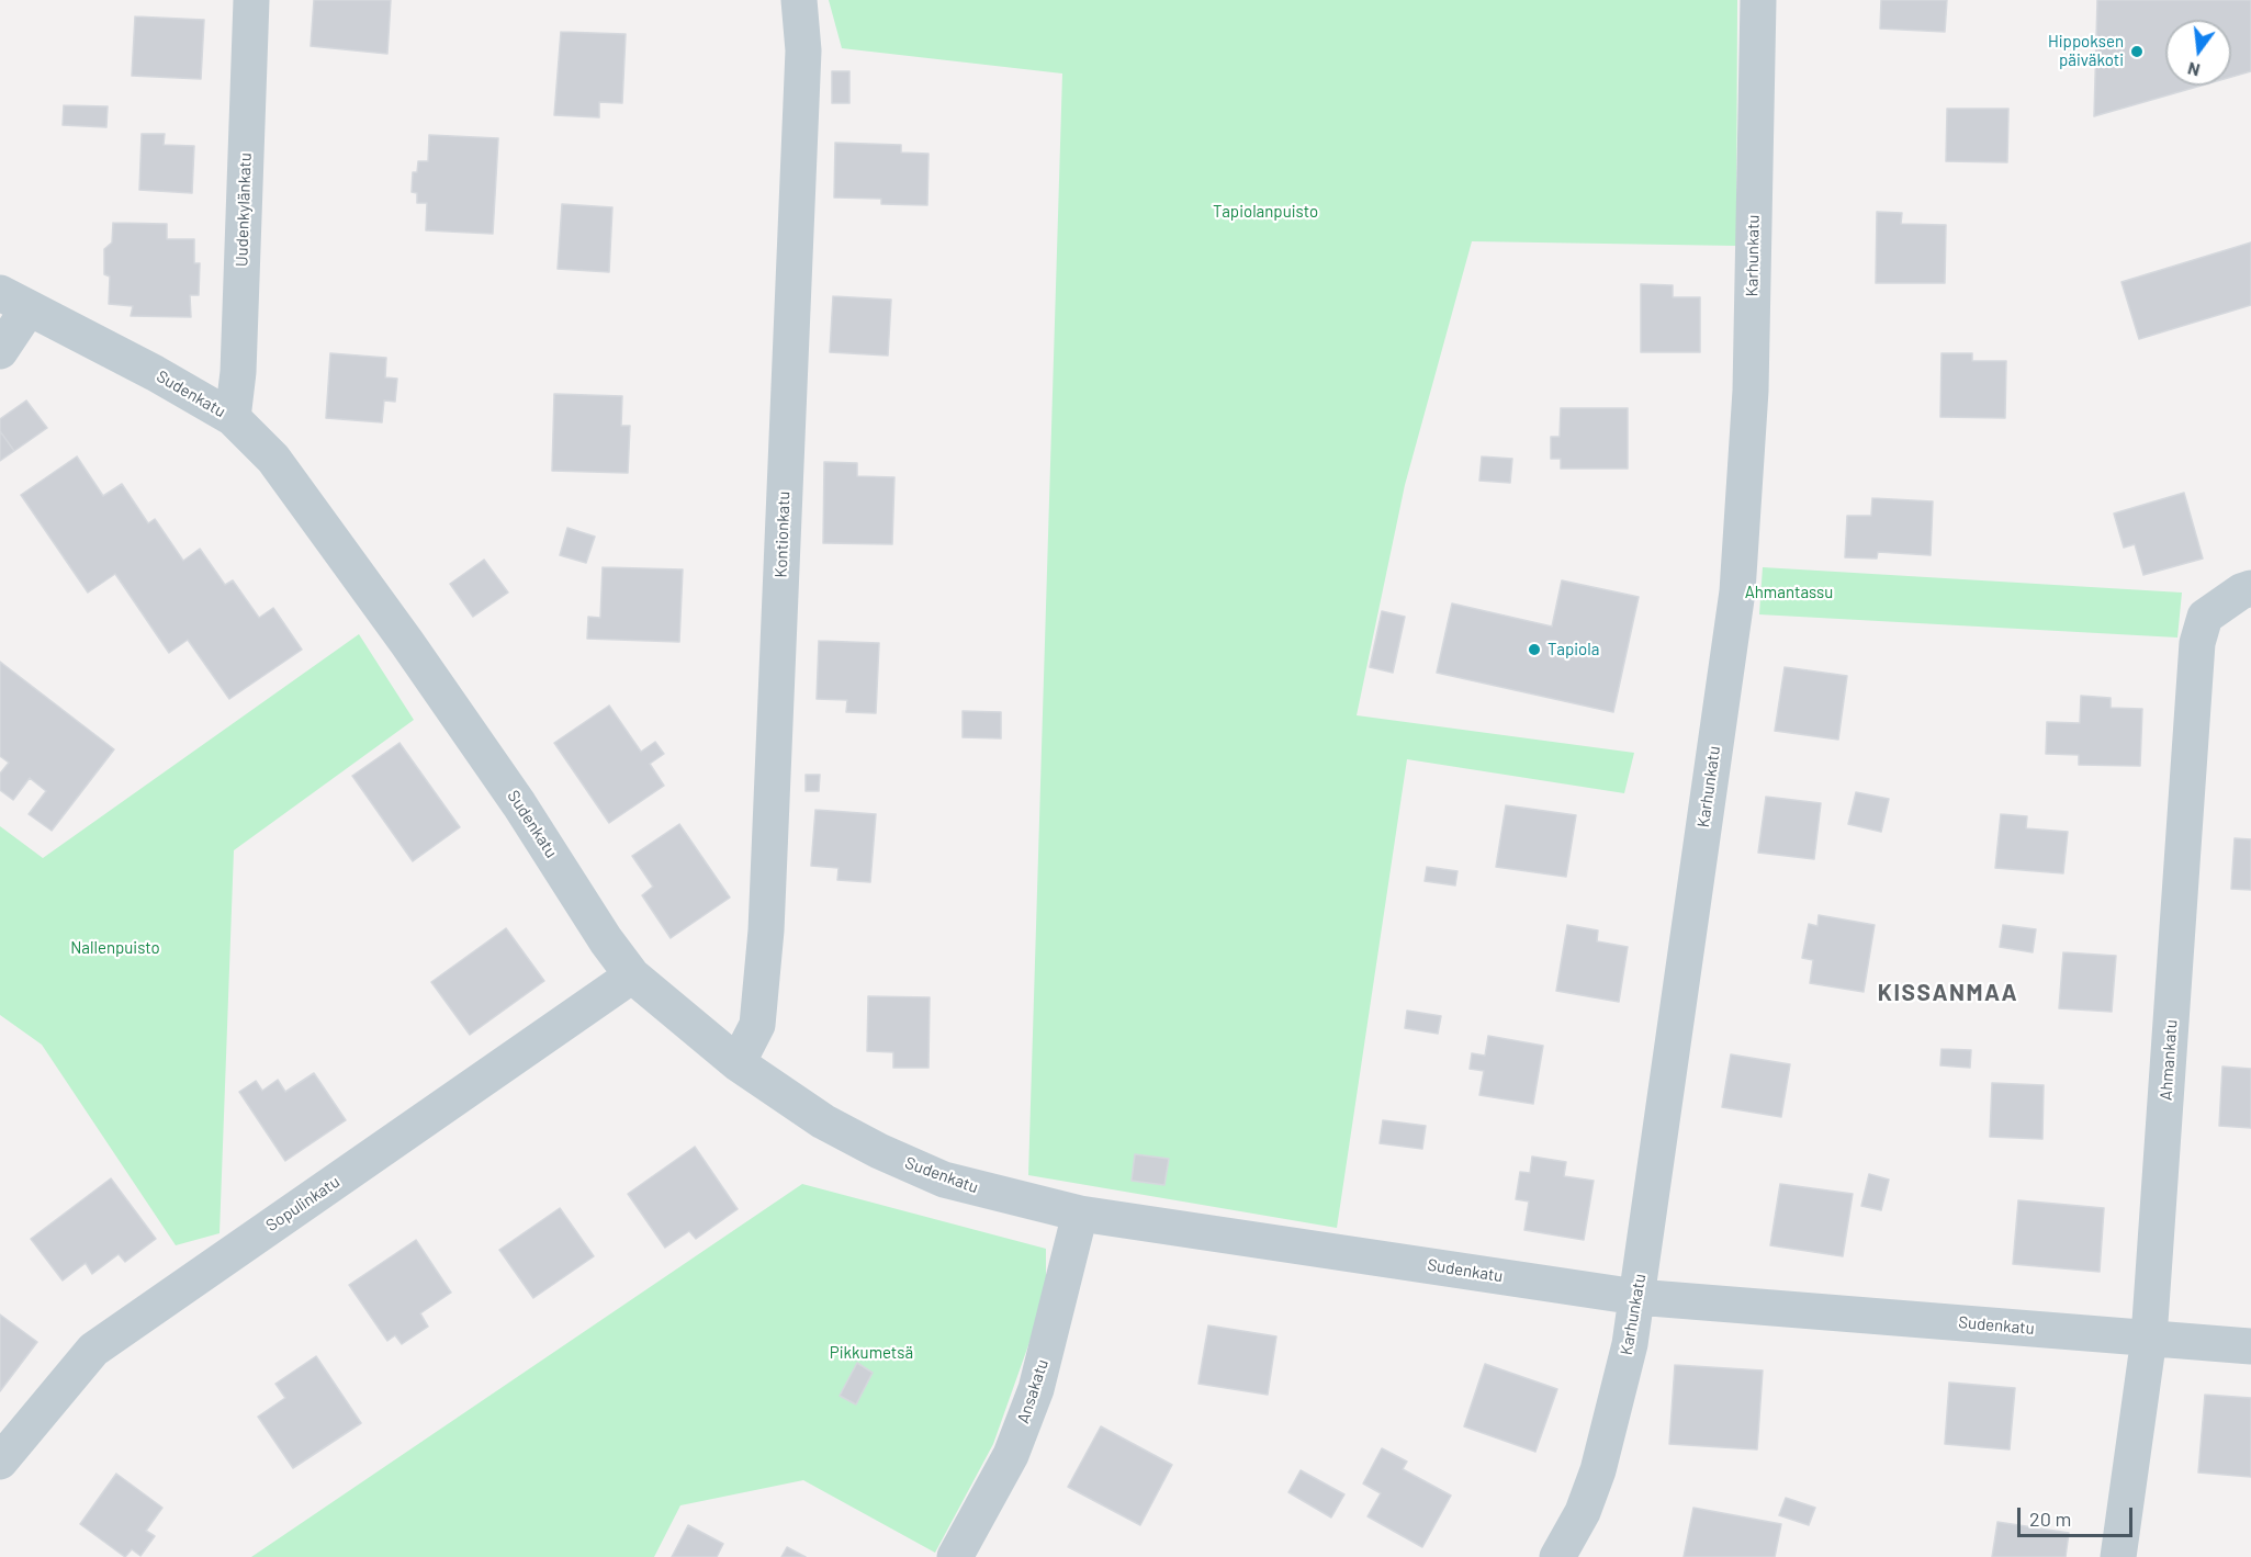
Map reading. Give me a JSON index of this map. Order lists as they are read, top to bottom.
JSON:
{
  "streets": {
    "street": [
      "Uudenkylänkatu",
      "Karhunkatu",
      "Sudenkatu",
      "Kontionkatu",
      "Ahmankatu",
      "Sopulinkatu",
      "Ansakatu"
    ]
  },
  "crossings": [
    ["Uudenkylänkatu", "Sudenkatu"],
    ["Karhunkatu", "Sudenkatu"],
    ["Sudenkatu", "Kontionkatu"],
    ["Sudenkatu", "Ahmankatu"],
    ["Sudenkatu", "Sopulinkatu"],
    ["Sudenkatu", "Ansakatu"]
  ],
  "districts": ["KISSANMAA"],
  "parks": [
    "Tapiolanpuisto",
    "Ahmantassu",
    "Nallenpuisto",
    "Pikkumetsä"
  ],
  "places": ["Hippoksen päiväkoti", "Tapiola"],
  "scale_bar": "20 m",
  "north": "bottom"
}
